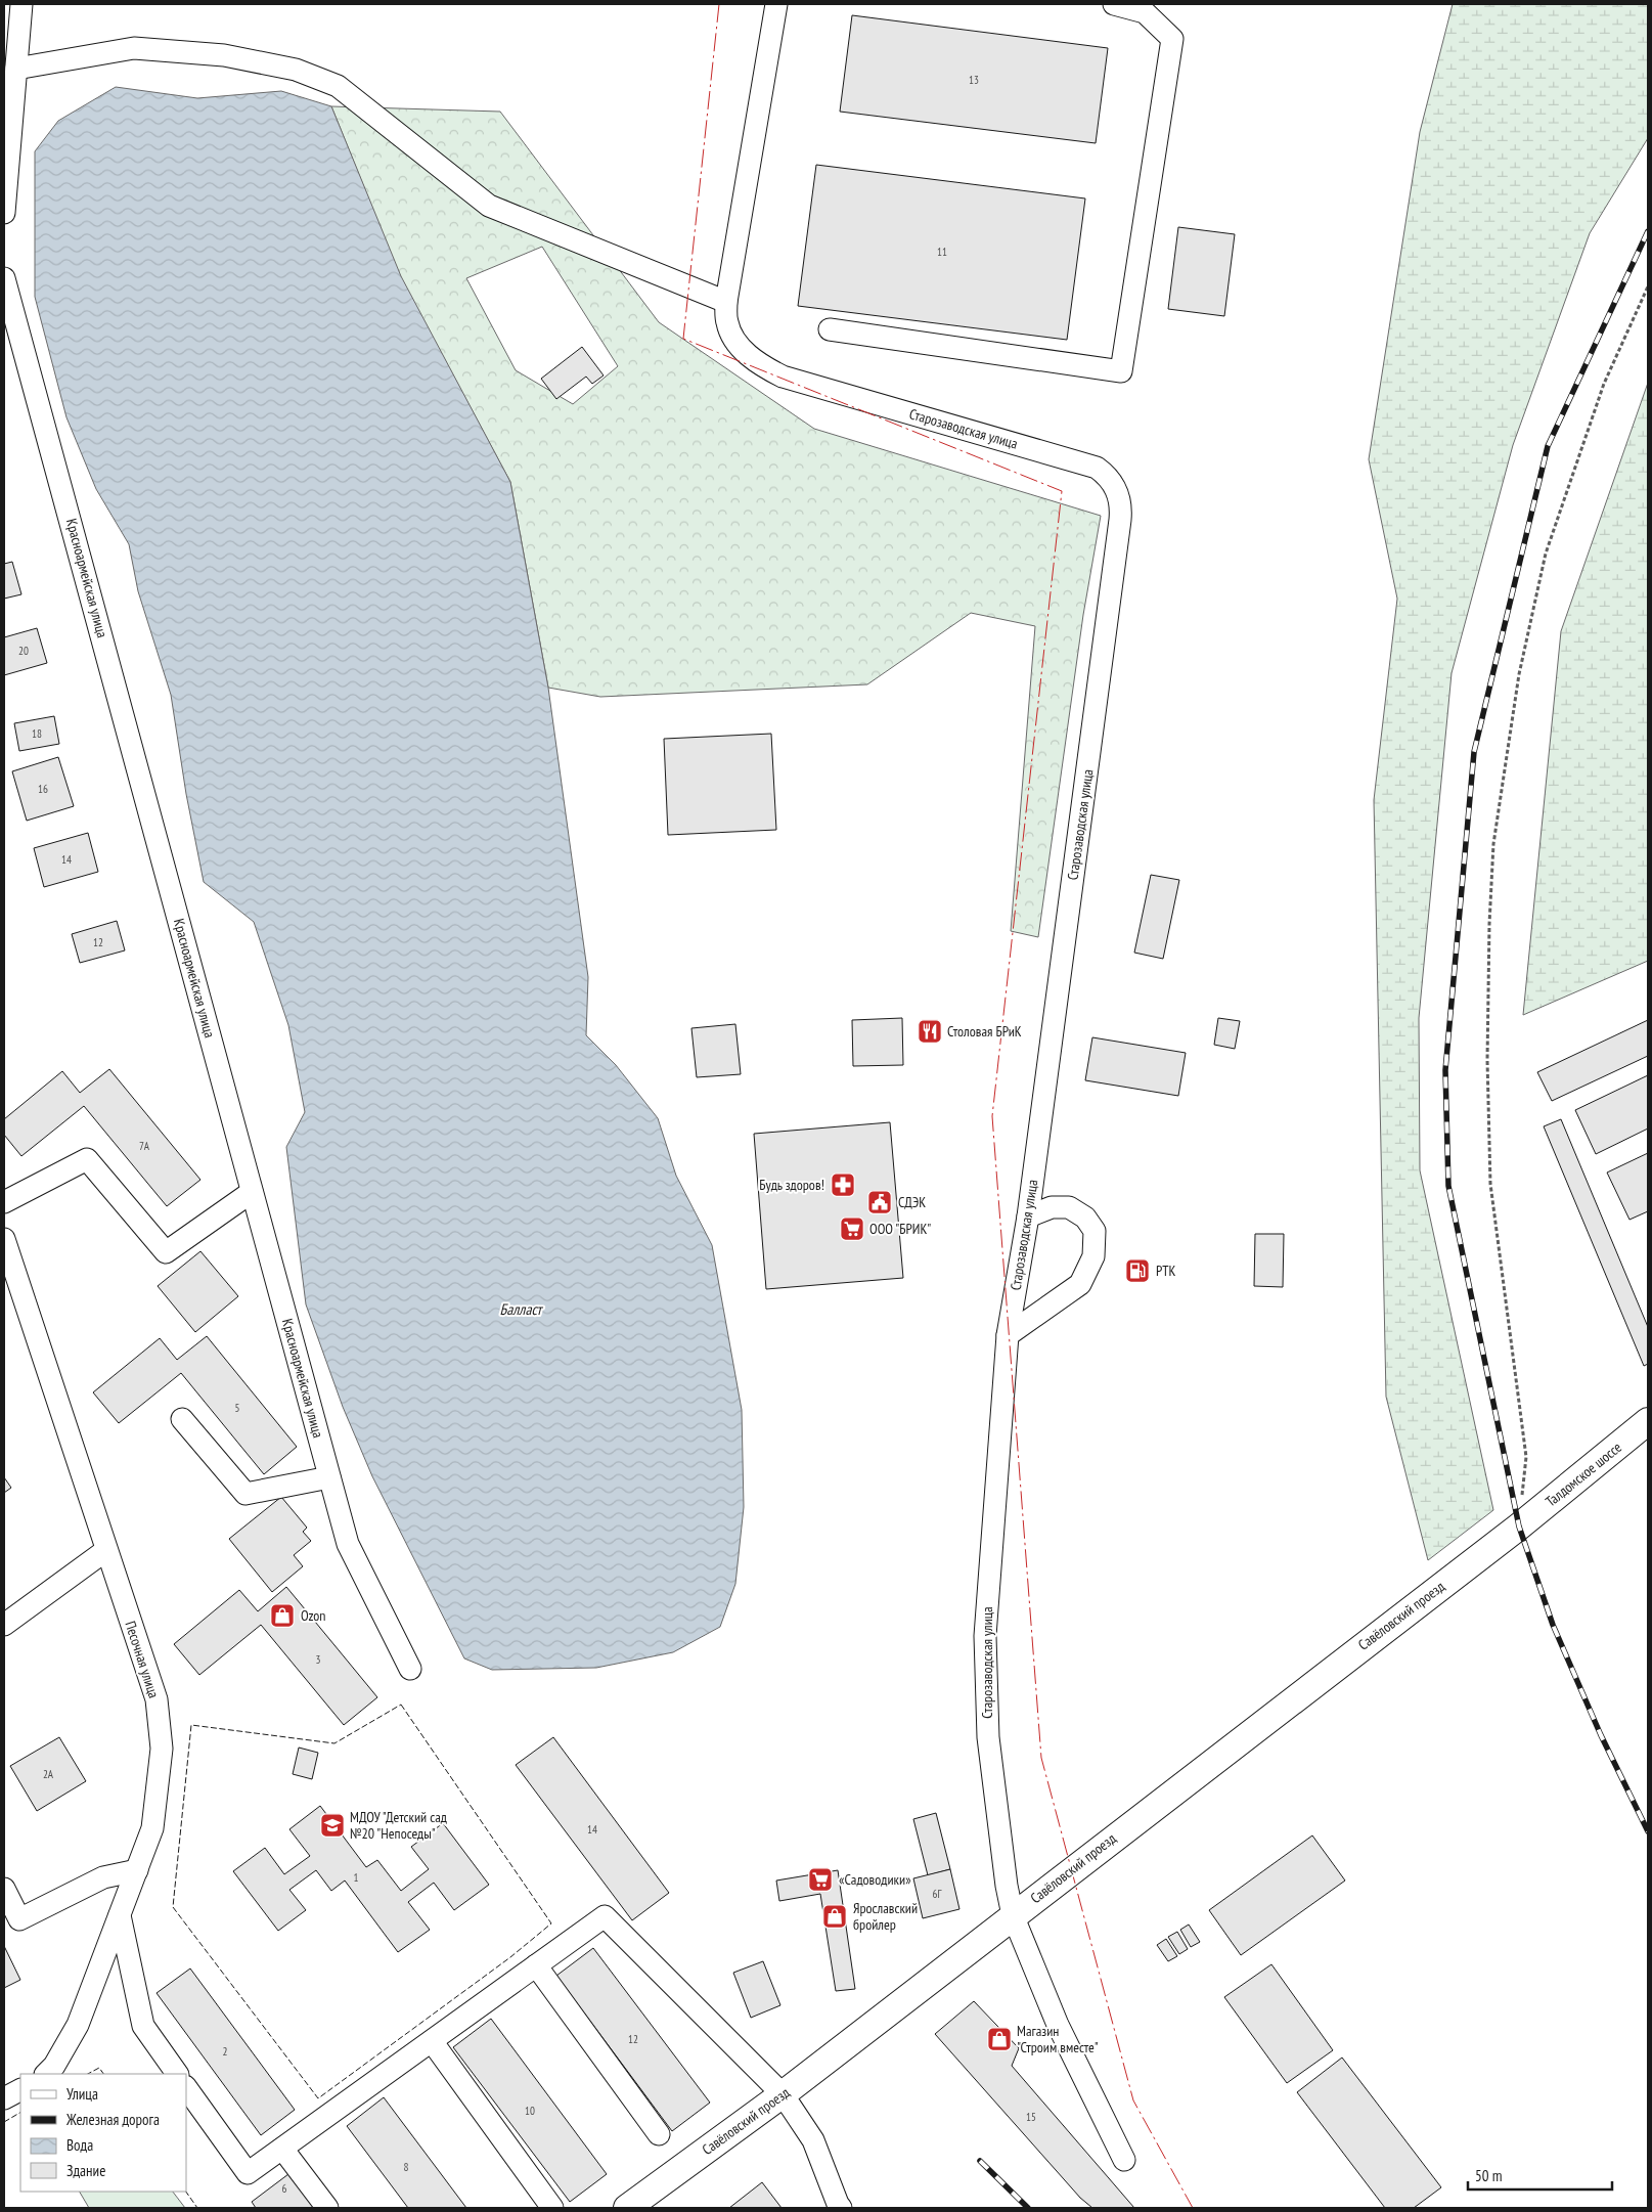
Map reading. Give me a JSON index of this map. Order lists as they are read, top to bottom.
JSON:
{
  "streets": {
    "main road": ["Талдомское шоссе", "Савёловский проезд"],
    "street": ["Старозаводская улица", "Красноармейская улица", "Песочная улица"]
  },
  "crossings": [
    ["Старозаводская улица", "Савёловский проезд"],
    ["Талдомское шоссе", "Савёловский проезд"]
  ],
  "water": ["Балласт"],
  "places": {
    "restaurant": ["Столовая БРиК"],
    "pharmacy": ["Будь здоров!"],
    "public building": ["СДЭК"],
    "supermarket": ["ООО \"БРИК\"", "«Садоводики»"],
    "fuel station": ["РТК"],
    "shop": ["Ozon", "Ярославский бройлер", "Магазин \"Строим вместе\""],
    "school or university": ["МДОУ \"Детский сад №20 \"Непоседы\""]
  },
  "house_numbers": [
    "13",
    "11",
    "20",
    "18",
    "16",
    "14",
    "12",
    "7А",
    "5",
    "3",
    "2А",
    "14",
    "1",
    "6Г",
    "12",
    "2",
    "10",
    "15",
    "8",
    "6"
  ],
  "legend": [
    "Улица",
    "Железная дорога",
    "Вода",
    "Здание"
  ],
  "scale_bar": "50 m"
}
